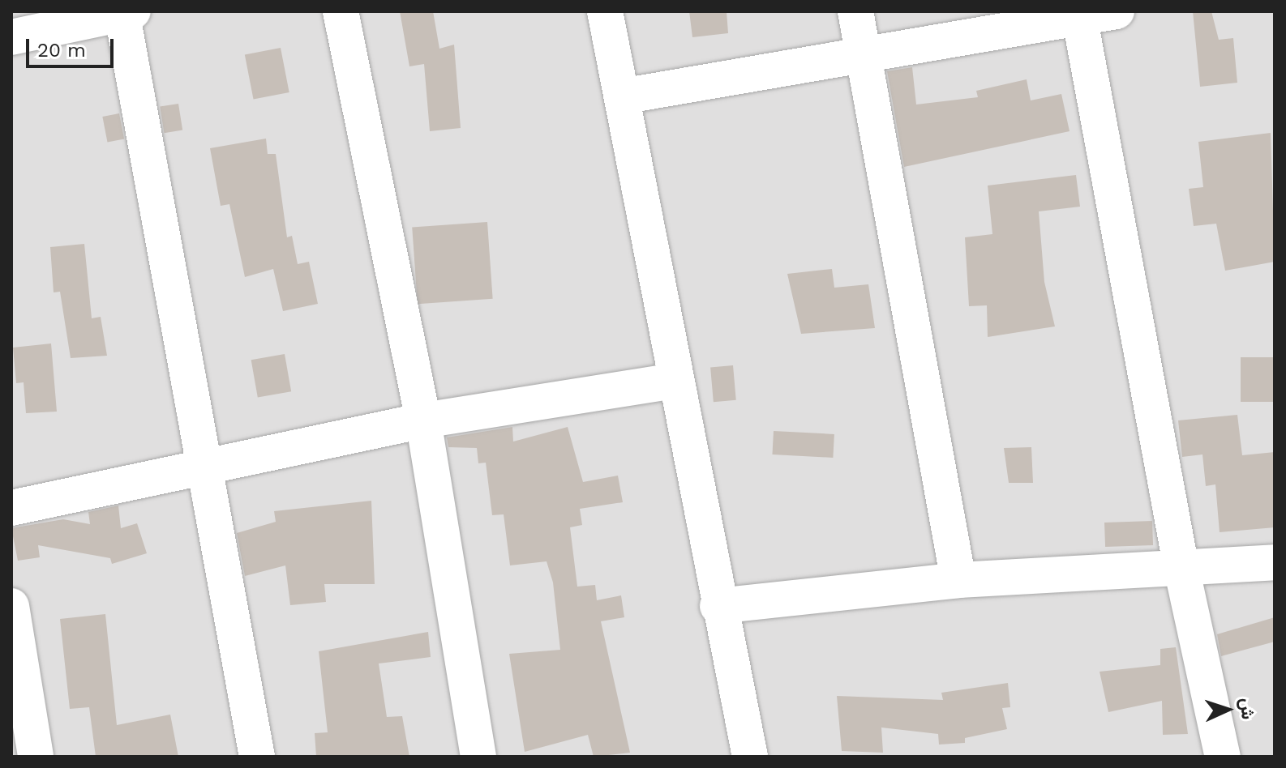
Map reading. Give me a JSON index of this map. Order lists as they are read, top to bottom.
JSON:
{
  "scale_bar": "20 m",
  "north": "right"
}
